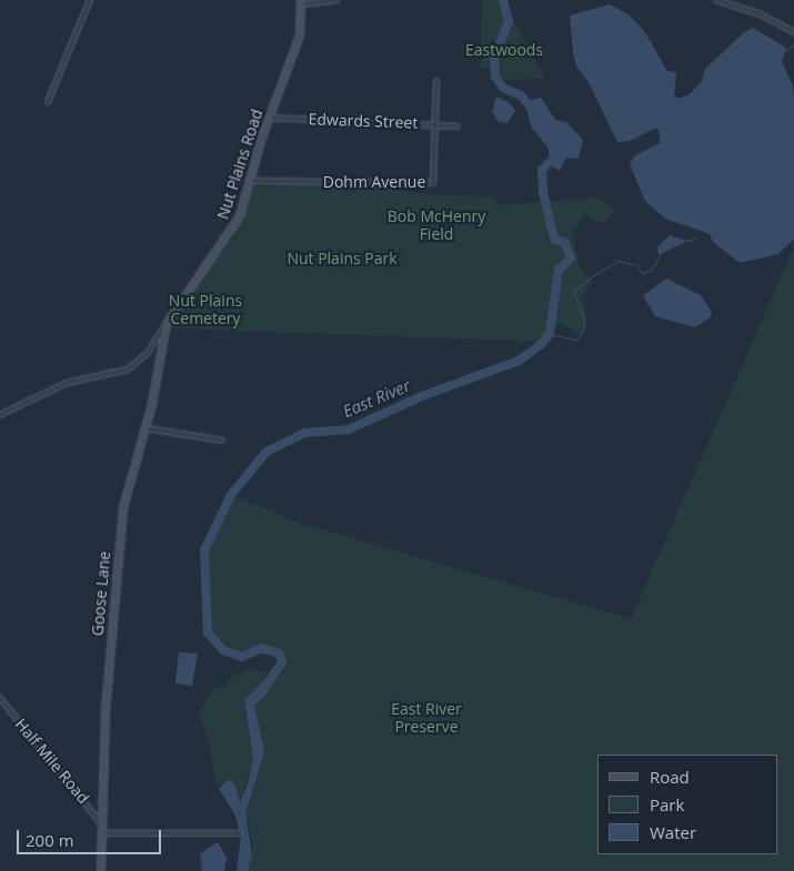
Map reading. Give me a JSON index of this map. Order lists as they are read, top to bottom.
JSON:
{
  "streets": {
    "street": [
      "Edwards Street",
      "Nut Plains Road",
      "Dohm Avenue",
      "Goose Lane",
      "Half Mile Road"
    ]
  },
  "crossings": [
    ["Edwards Street", "Nut Plains Road"],
    ["Edwards Street", "Dohm Avenue"],
    ["Nut Plains Road", "Dohm Avenue"],
    ["Nut Plains Road", "Goose Lane"],
    ["Goose Lane", "Half Mile Road"]
  ],
  "water": ["East River"],
  "parks": [
    "Eastwoods",
    "Bob McHenry Field",
    "Nut Plains Park",
    "Nut Plains Cemetery",
    "East River Preserve"
  ],
  "legend": ["Road", "Park", "Water"],
  "scale_bar": "200 m"
}
